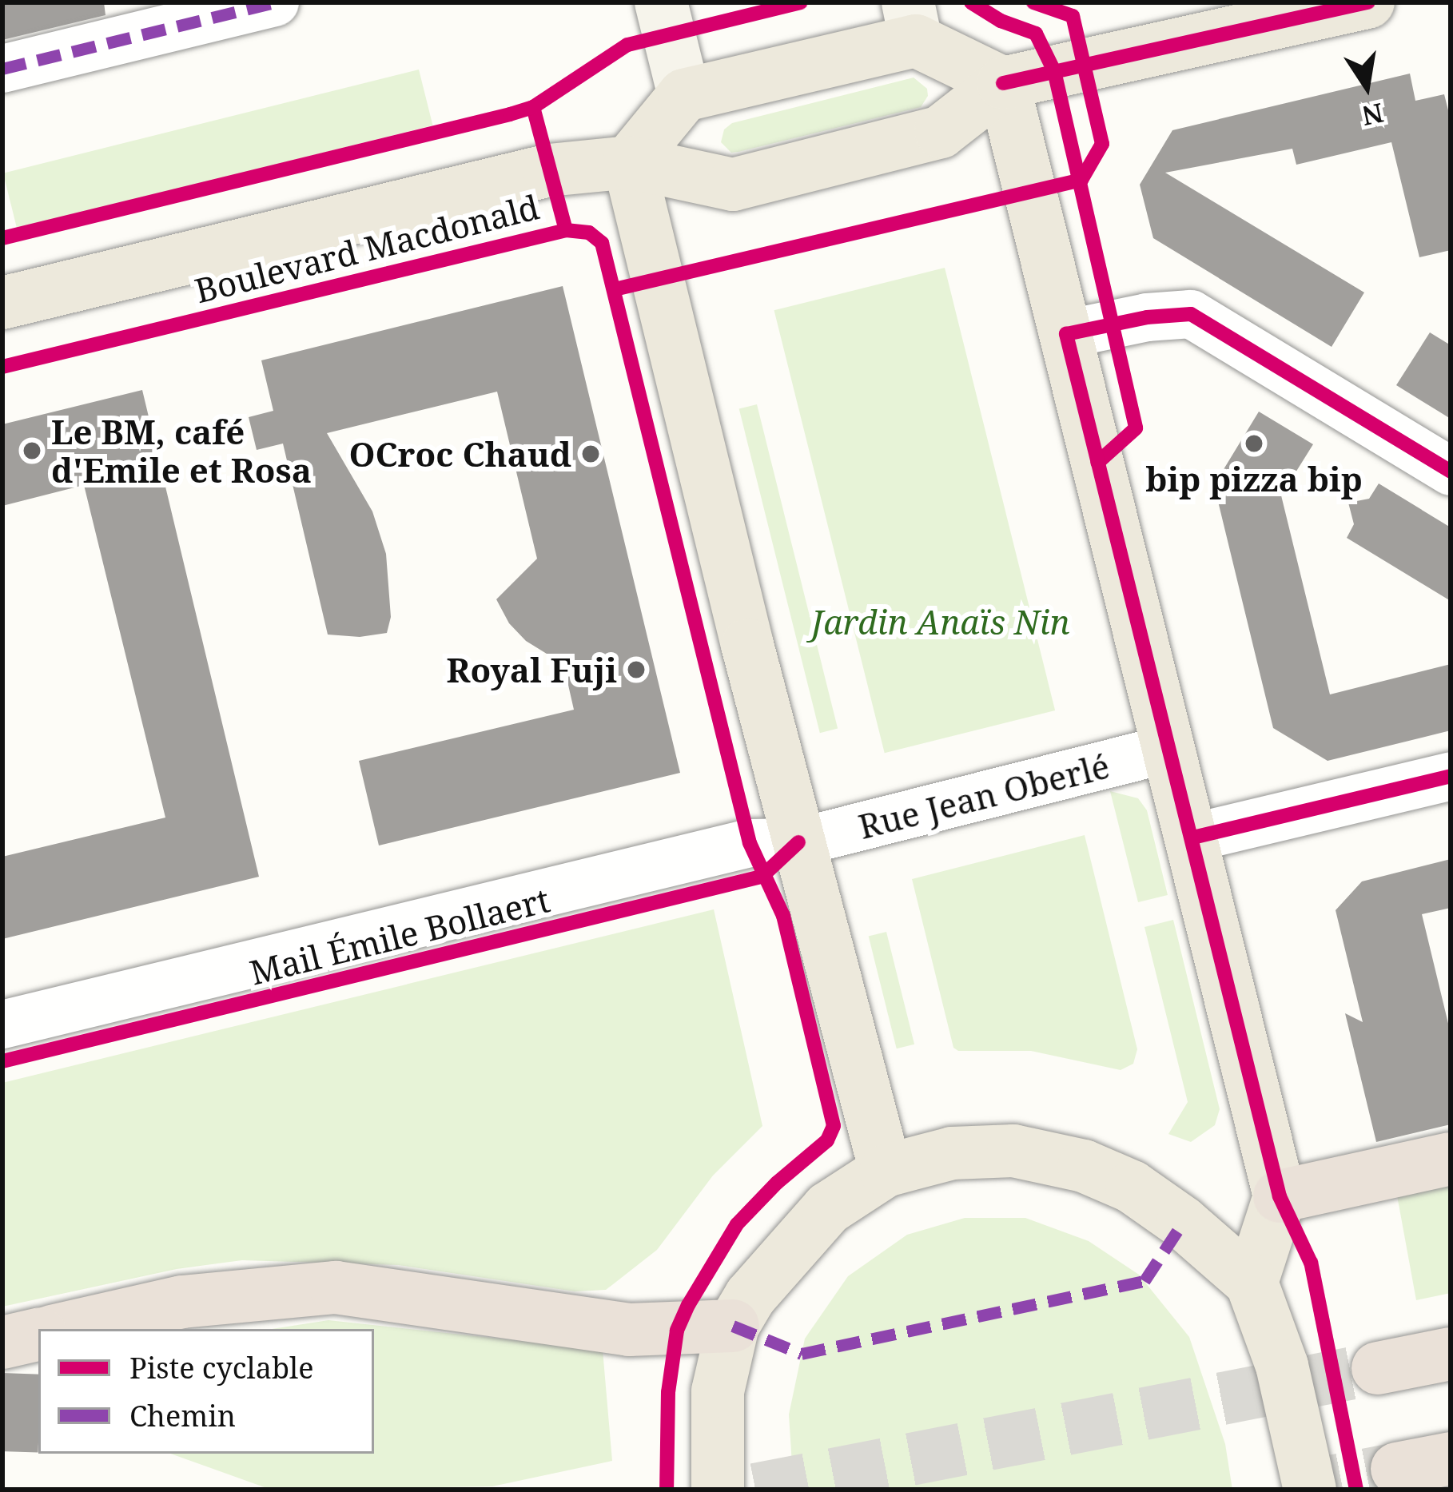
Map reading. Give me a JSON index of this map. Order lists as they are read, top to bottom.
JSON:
{
  "streets": {
    "main road": ["Boulevard Macdonald"],
    "street": ["Rue Jean Oberlé"],
    "cycle path": ["Mail Émile Bollaert"]
  },
  "parks": ["Jardin Anaïs Nin"],
  "places": [
    "bip pizza bip",
    "Le BM, café d'Emile et Rosa",
    "OCroc Chaud",
    "Royal Fuji"
  ],
  "legend": ["Piste cyclable", "Chemin"],
  "north": "bottom"
}
